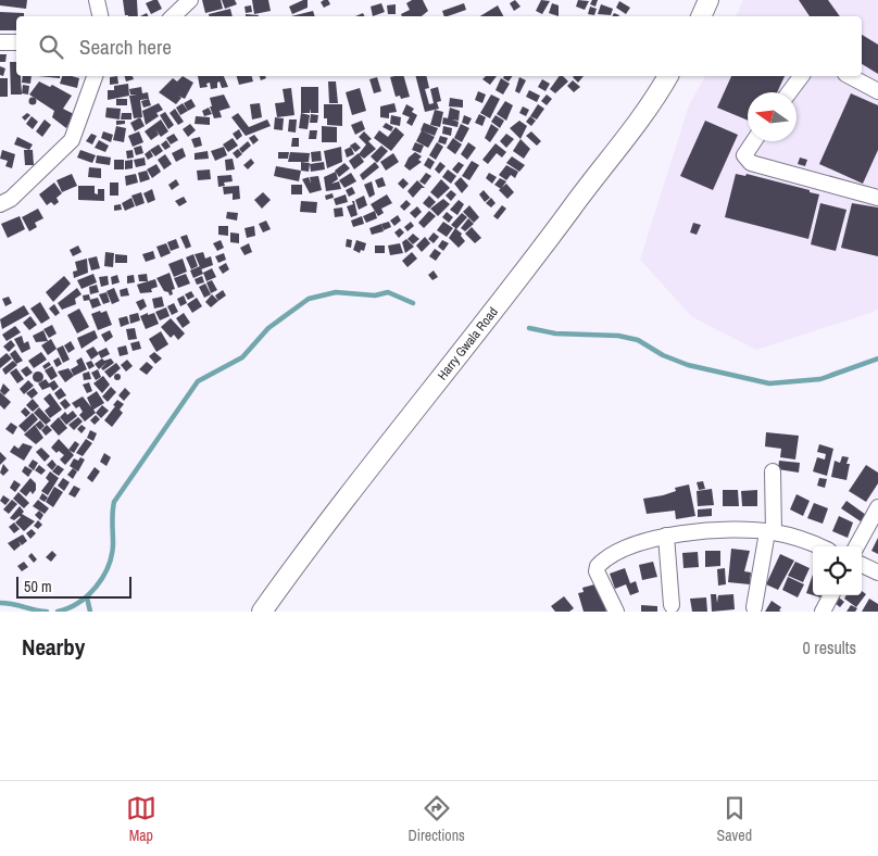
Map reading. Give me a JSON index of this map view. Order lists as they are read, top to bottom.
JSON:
{
  "streets": {
    "main road": ["Harry Gwala Road"]
  },
  "scale_bar": "50 m",
  "north": "left",
  "page": {
    "search": "Search here",
    "scale": "50 m",
    "heading": ["Nearby", "0 results"],
    "nav": ["Map", "Directions", "Saved"]
  }
}
